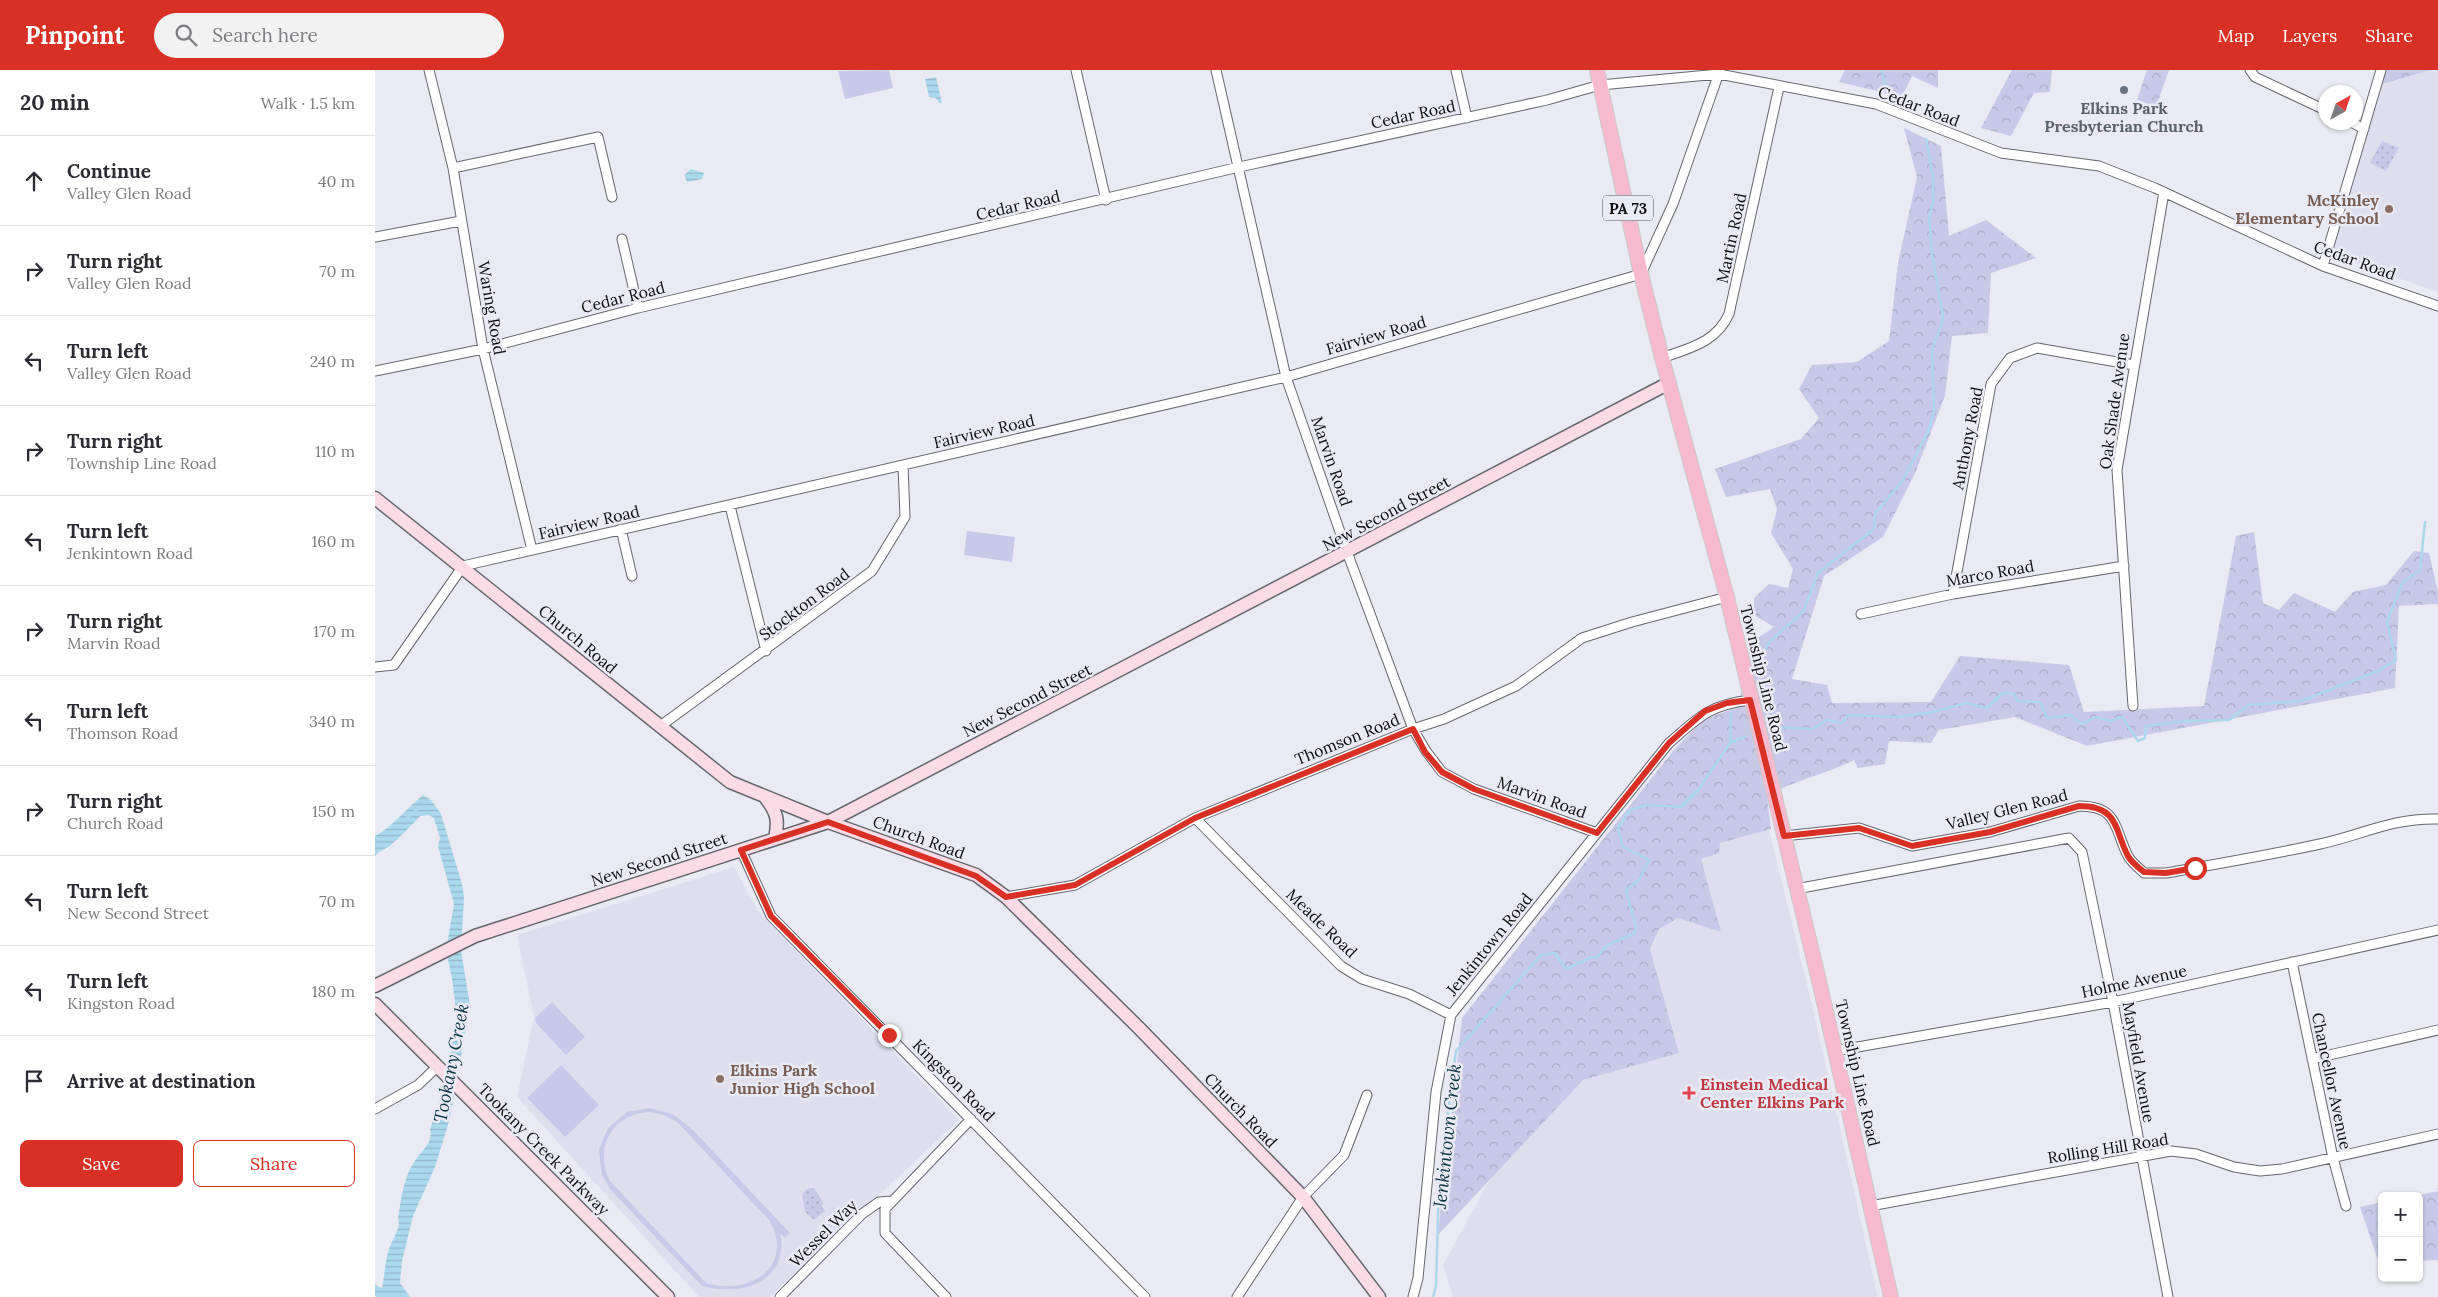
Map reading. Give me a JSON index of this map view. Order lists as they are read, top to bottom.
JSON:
{
  "streets": {
    "main road": ["PA 73", "Township Line Road"],
    "street": [
      "Cedar Road",
      "Martin Road",
      "Waring Road",
      "Fairview Road",
      "Oak Shade Avenue",
      "Anthony Road",
      "Marvin Road",
      "New Second Street",
      "Marco Road",
      "Stockton Road",
      "Church Road",
      "Thomson Road",
      "Valley Glen Road",
      "Meade Road",
      "Jenkintown Road",
      "Holme Avenue",
      "Mayfield Avenue",
      "Kingston Road",
      "Chancellor Avenue",
      "Rolling Hill Road",
      "Tookany Creek Parkway",
      "Wessel Way"
    ]
  },
  "crossings": [
    ["Cedar Road", "Martin Road"],
    ["Cedar Road", "Waring Road"],
    ["Cedar Road", "Oak Shade Avenue"],
    ["Cedar Road", "Marvin Road"],
    ["Cedar Road", "Township Line Road"],
    ["Martin Road", "Township Line Road"],
    ["Waring Road", "Fairview Road"],
    ["Fairview Road", "Marvin Road"],
    ["Fairview Road", "Stockton Road"],
    ["Fairview Road", "Church Road"],
    ["Fairview Road", "Township Line Road"],
    ["Oak Shade Avenue", "Anthony Road"],
    ["Oak Shade Avenue", "Marco Road"],
    ["Anthony Road", "Marco Road"],
    ["Marvin Road", "New Second Street"],
    ["Marvin Road", "Thomson Road"],
    ["Marvin Road", "Jenkintown Road"],
    ["New Second Street", "Church Road"],
    ["New Second Street", "Township Line Road"],
    ["New Second Street", "Kingston Road"],
    ["Stockton Road", "Church Road"],
    ["Church Road", "Thomson Road"],
    ["Township Line Road", "Thomson Road"],
    ["Township Line Road", "Valley Glen Road"],
    ["Township Line Road", "Jenkintown Road"],
    ["Township Line Road", "Holme Avenue"],
    ["Township Line Road", "Mayfield Avenue"],
    ["Township Line Road", "Rolling Hill Road"],
    ["Thomson Road", "Meade Road"],
    ["Meade Road", "Jenkintown Road"],
    ["Holme Avenue", "Mayfield Avenue"],
    ["Holme Avenue", "Chancellor Avenue"],
    ["Mayfield Avenue", "Rolling Hill Road"],
    ["Chancellor Avenue", "Rolling Hill Road"]
  ],
  "water": ["Tookany Creek", "Jenkintown Creek"],
  "places": {
    "other": ["Elkins Park Presbyterian Church", "McKinley Elementary School", "Elkins Park Junior High School"],
    "health": ["Einstein Medical Center Elkins Park"]
  },
  "north": "top right",
  "page": {
    "header": "Pinpoint",
    "search": "Search here",
    "nav": ["Map", "Layers", "Share"],
    "heading": ["20 min", "Walk · 1.5 km"],
    "list": [
      ["Continue", "Valley Glen Road", "40 m"],
      ["Turn right", "Valley Glen Road", "70 m"],
      ["Turn left", "Valley Glen Road", "240 m"],
      ["Turn right", "Township Line Road", "110 m"],
      ["Turn left", "Jenkintown Road", "160 m"],
      ["Turn right", "Marvin Road", "170 m"],
      ["Turn left", "Thomson Road", "340 m"],
      ["Turn right", "Church Road", "150 m"],
      ["Turn left", "New Second Street", "70 m"],
      ["Turn left", "Kingston Road", "180 m"],
      "Arrive at destination"
    ],
    "buttons": ["Save", "Share"],
    "map_buttons": ["+", "−"]
  }
}
